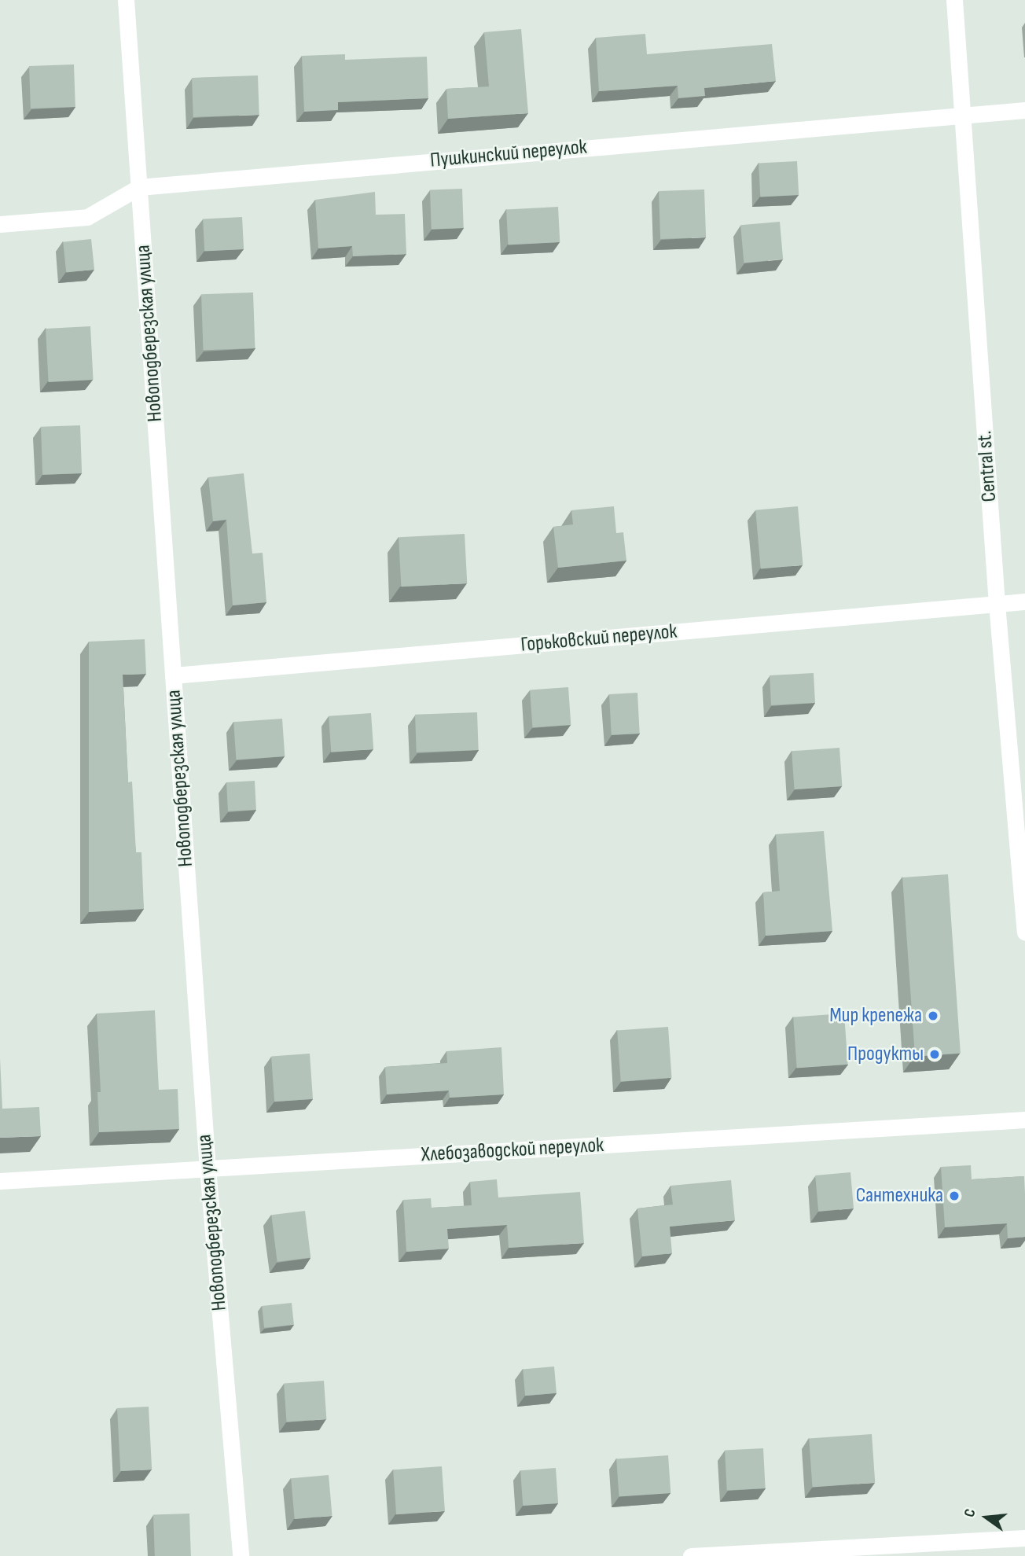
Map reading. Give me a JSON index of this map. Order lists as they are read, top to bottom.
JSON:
{
  "streets": {
    "street": [
      "Пушкинский переулок",
      "Новоподберезская улица",
      "Central st.",
      "Горьковский переулок",
      "Хлебозаводской переулок"
    ]
  },
  "crossings": [
    ["Пушкинский переулок", "Новоподберезская улица"],
    ["Пушкинский переулок", "Central st."],
    ["Новоподберезская улица", "Горьковский переулок"],
    ["Новоподберезская улица", "Хлебозаводской переулок"],
    ["Central st.", "Горьковский переулок"]
  ],
  "places": ["Мир крепежа", "Продукты", "Сантехника"],
  "north": "left"
}
